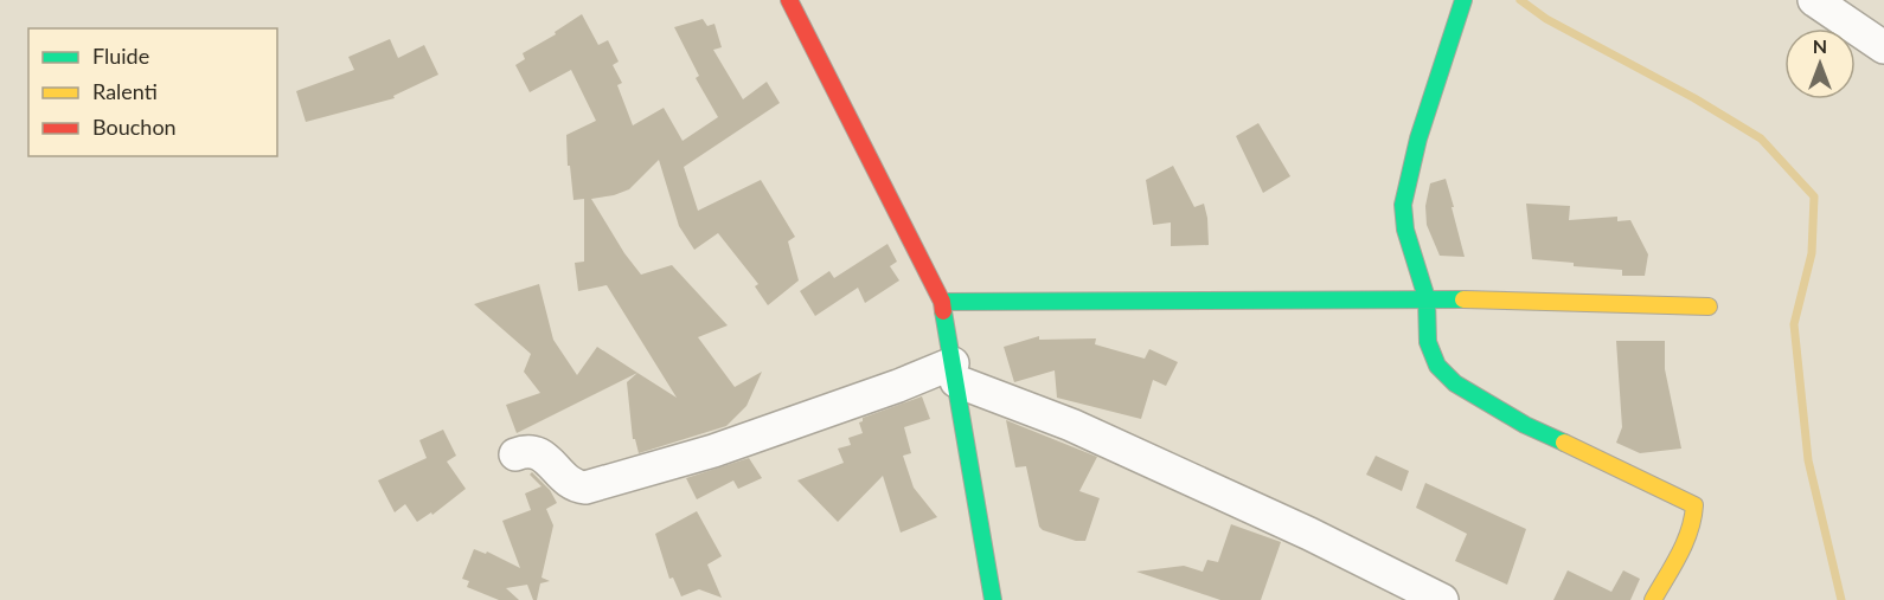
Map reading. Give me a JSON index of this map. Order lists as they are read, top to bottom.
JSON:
{
  "legend": ["Fluide", "Ralenti", "Bouchon"],
  "north": "top"
}
